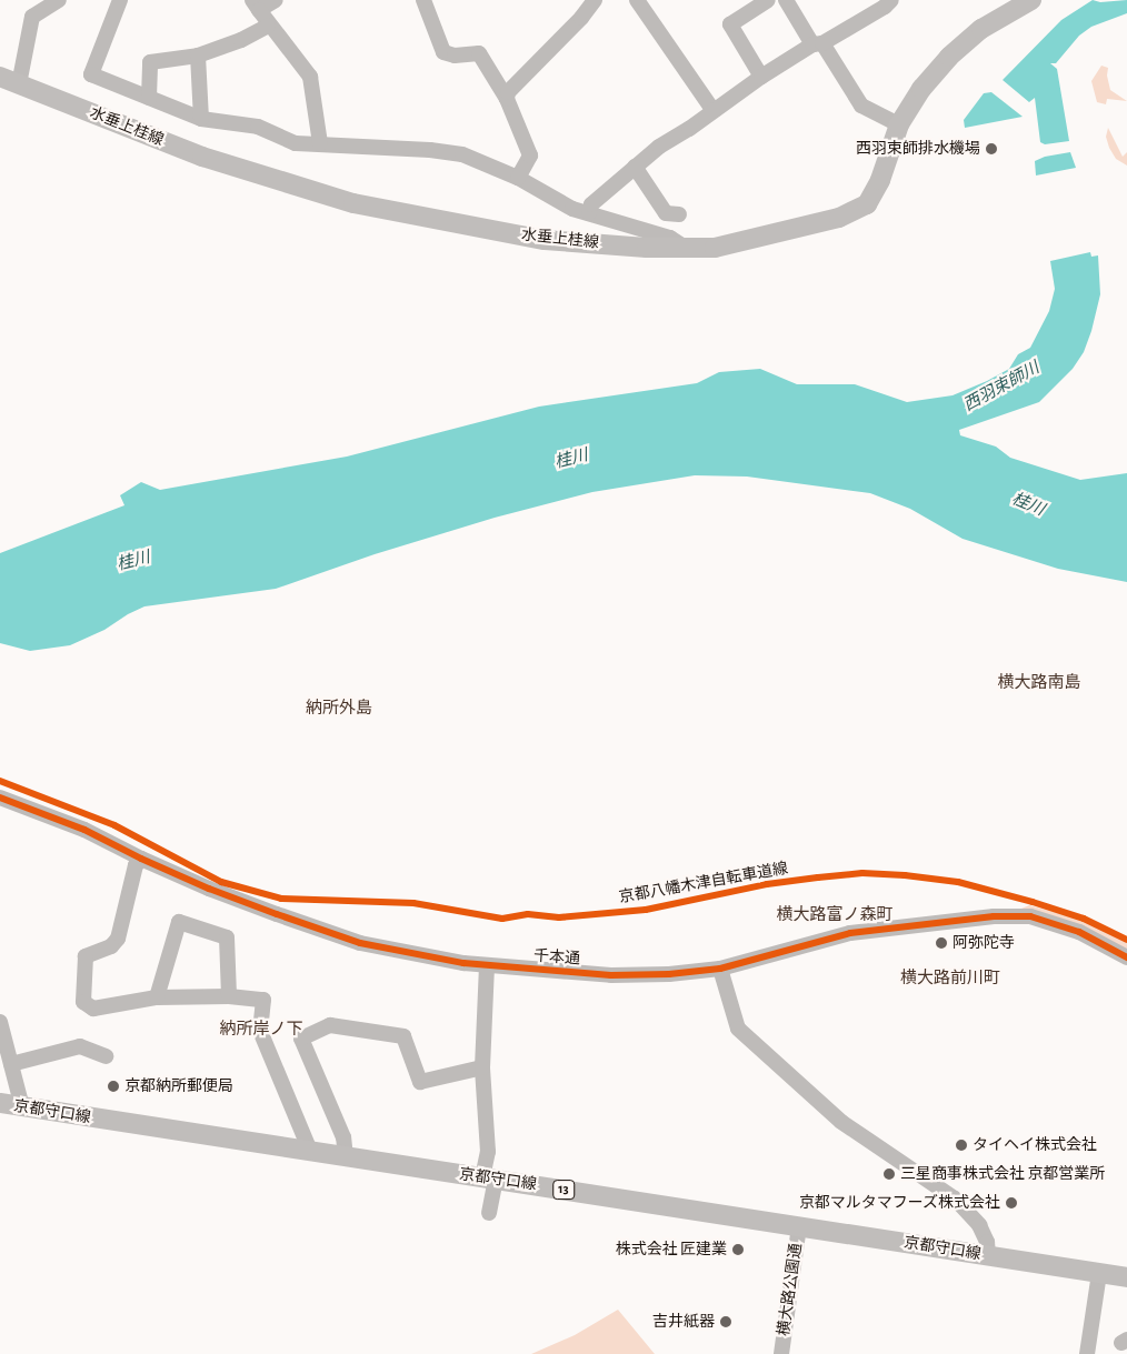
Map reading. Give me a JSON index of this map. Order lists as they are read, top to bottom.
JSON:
{
  "streets": {
    "main road": ["水垂上桂線", "京都守口線", "13"],
    "street": ["千本通", "横大路公園通"],
    "cycle path": ["京都八幡木津自転車道線"]
  },
  "crossings": [
    ["京都守口線", "横大路公園通"]
  ],
  "districts": [
    "横大路南島",
    "納所外島",
    "横大路富ノ森町",
    "横大路前川町",
    "納所岸ノ下"
  ],
  "water": ["西羽束師川", "桂川"],
  "places": [
    "西羽束師排水機場",
    "阿弥陀寺",
    "京都納所郵便局",
    "タイヘイ株式会社",
    "三星商事株式会社 京都営業所",
    "京都マルタマフーズ株式会社",
    "株式会社 匠建業",
    "吉井紙器"
  ]
}
